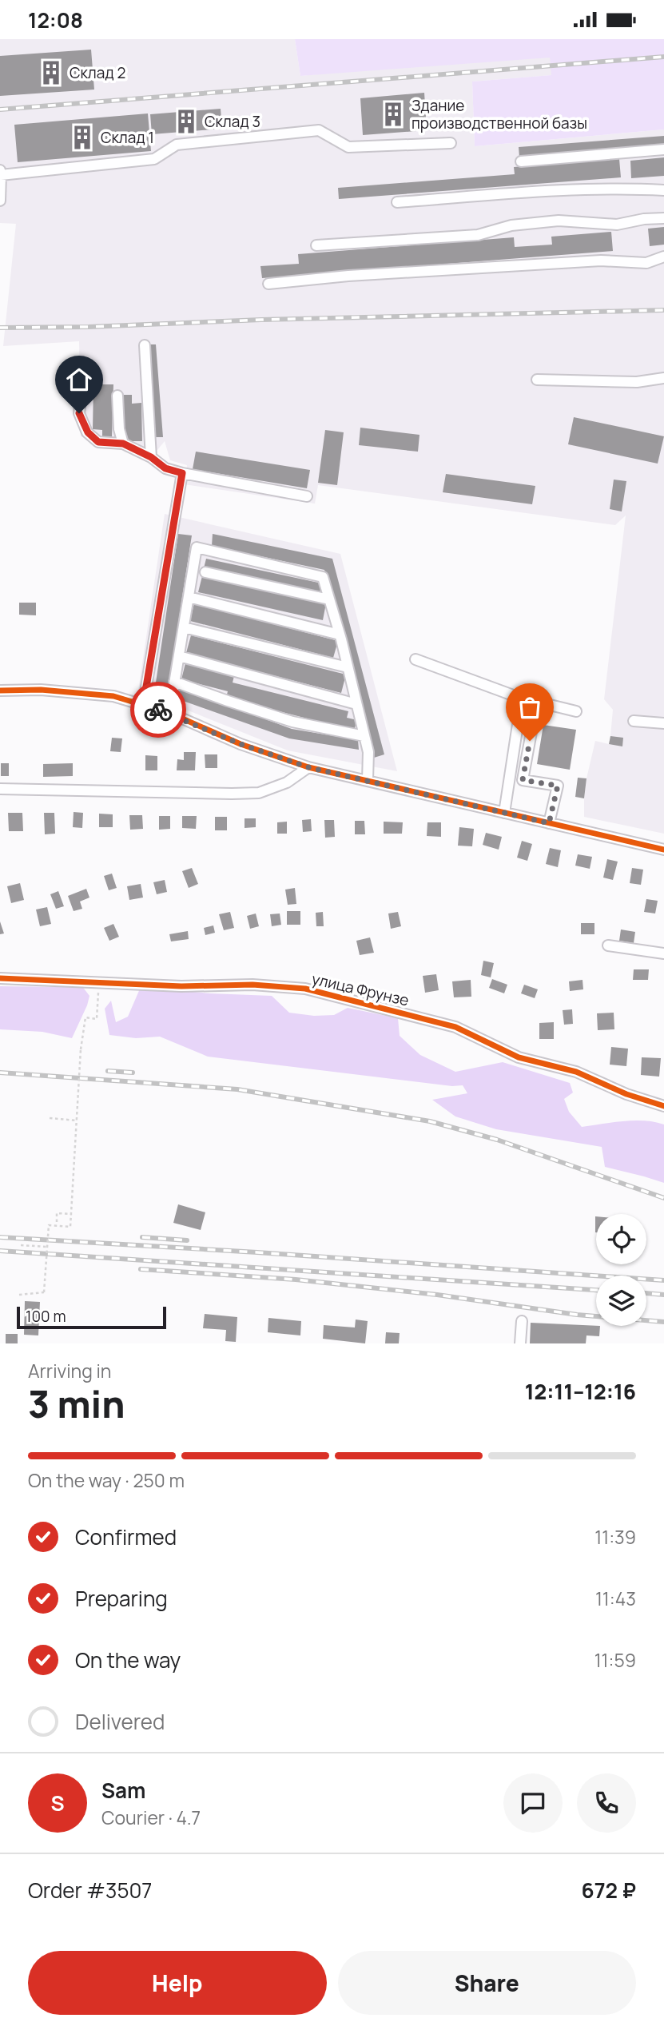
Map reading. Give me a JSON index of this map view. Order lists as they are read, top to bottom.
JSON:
{
  "streets": {
    "street": ["улица Фрунзе"]
  },
  "places": {
    "building": [
      "Склад 2",
      "Здание производственной базы",
      "Склад 3",
      "Склад 1"
    ]
  },
  "scale_bar": "100 m",
  "page": {
    "status": "12:08",
    "scale": "100 m",
    "heading": ["3 min", "Arriving in", "12:11–12:16"],
    "panel": [
      "Sam",
      "Courier · 4.7",
      "Order #3507",
      "672 ₽"
    ],
    "bar": "On the way · 250 m",
    "list": [
      ["Confirmed", "11:39"],
      ["Preparing", "11:43"],
      ["On the way", "11:59"],
      "Delivered"
    ],
    "round": "S",
    "buttons": ["Help", "Share"]
  }
}
